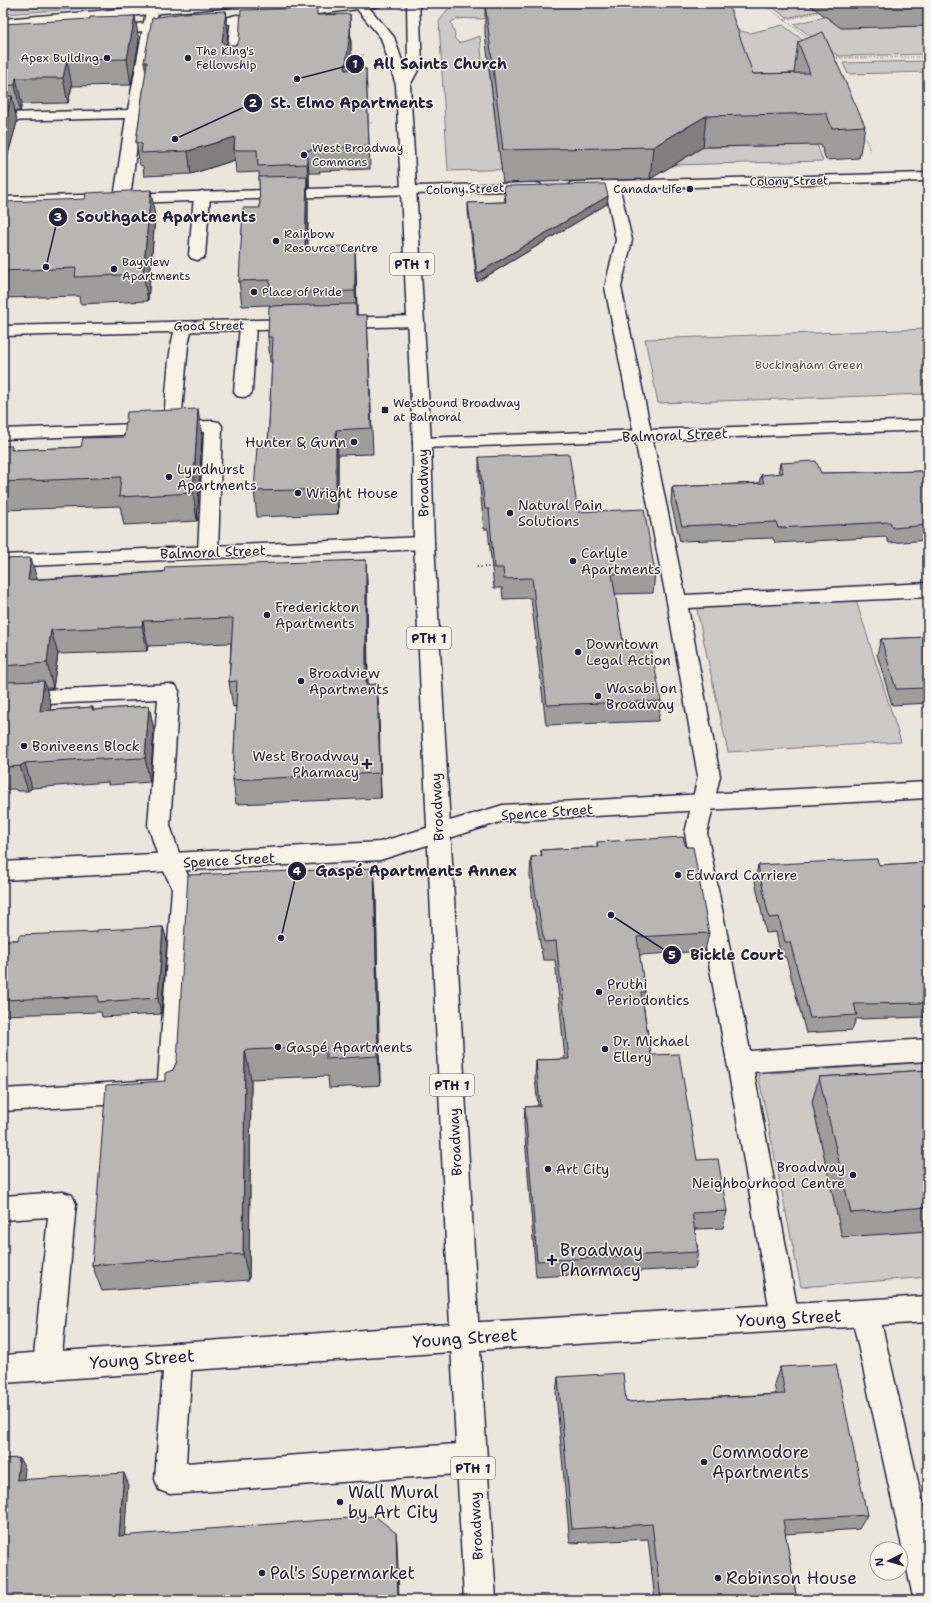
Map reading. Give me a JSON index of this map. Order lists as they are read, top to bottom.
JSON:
{
  "streets": {
    "main road": [
      "Colony Street",
      "PTH 1",
      "Good Street",
      "Balmoral Street",
      "Broadway",
      "Spence Street",
      "Young Street"
    ]
  },
  "crossings": [
    ["Colony Street", "Broadway"],
    ["Good Street", "Broadway"],
    ["Balmoral Street", "Broadway"],
    ["Broadway", "Spence Street"],
    ["Broadway", "Young Street"]
  ],
  "parks": ["Buckingham Green"],
  "places": {
    "other": [
      "Apex Building",
      "The King's Fellowship",
      "All Saints Church",
      "St. Elmo Apartments",
      "West Broadway Commons",
      "Canada Life",
      "Rainbow Resource Centre",
      "Southgate Apartments",
      "Bayview Apartments",
      "Place of Pride",
      "Hunter & Gunn",
      "Lyndhurst Apartments",
      "Wright House",
      "Natural Pain Solutions",
      "Carlyle Apartments",
      "Frederickton Apartments",
      "Downtown Legal Action",
      "Broadview Apartments",
      "Wasabi on Broadway",
      "Boniveens Block",
      "Edward Carriere",
      "Bickle Court",
      "Gaspé Apartments Annex",
      "Pruthi Periodontics",
      "Gaspé Apartments",
      "Dr. Michael Ellery",
      "Art City",
      "Broadway Neighbourhood Centre",
      "Commodore Apartments",
      "Wall Mural by Art City",
      "Pal's Supermarket",
      "Robinson House"
    ],
    "transit": ["Westbound Broadway at Balmoral"],
    "health": ["West Broadway Pharmacy", "Broadway Pharmacy"]
  },
  "north": "left"
}
